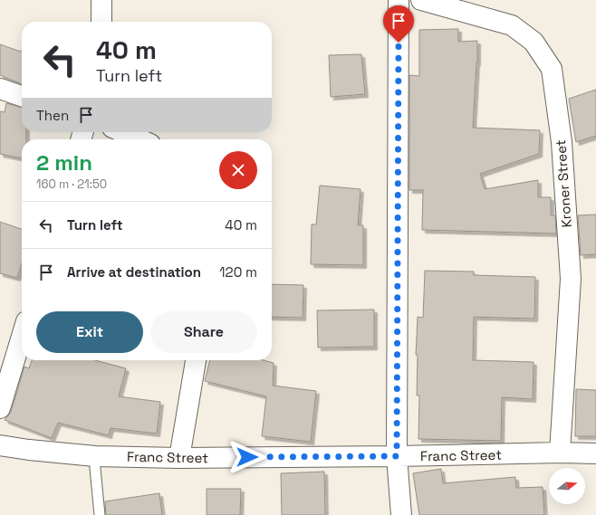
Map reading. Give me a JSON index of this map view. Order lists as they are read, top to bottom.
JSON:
{
  "streets": {
    "street": ["Kroner Street", "Franc Street"]
  },
  "crossings": [
    ["Kroner Street", "Franc Street"]
  ],
  "north": "right",
  "page": {
    "turn": ["40 m", "Turn left"],
    "then": "Then",
    "heading": ["2 min", "160 m · 21:50"],
    "list": [
      {
        "name": "Turn left",
        "value": "40 m"
      },
      {
        "name": "Arrive at destination",
        "value": "120 m"
      }
    ],
    "buttons": ["Exit", "Share"]
  }
}
